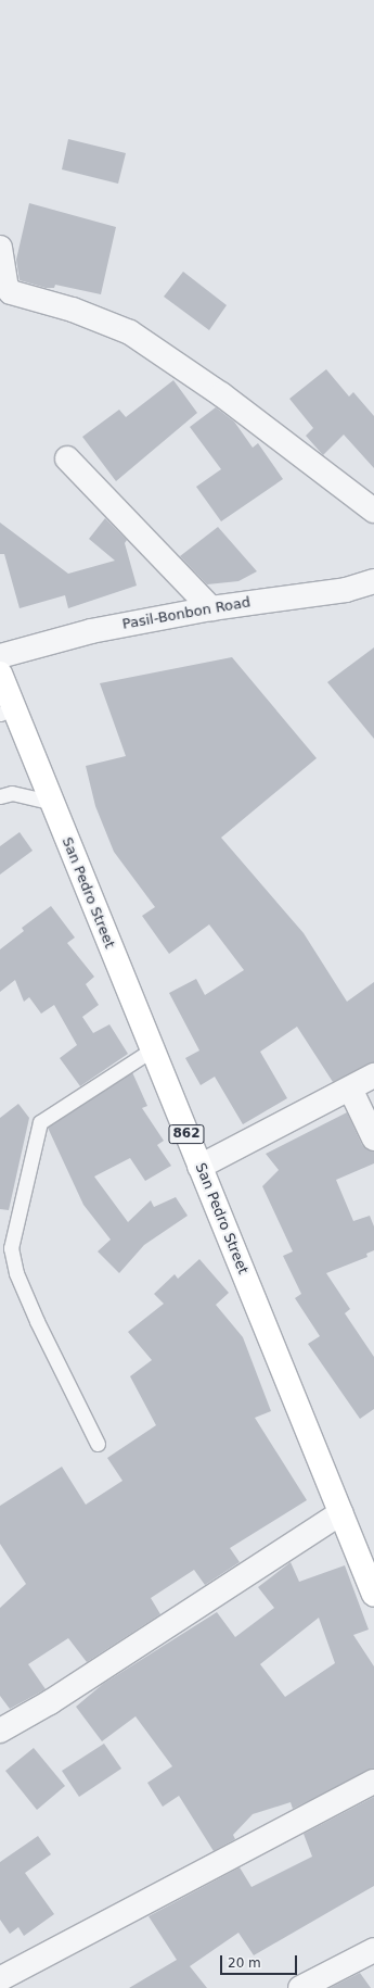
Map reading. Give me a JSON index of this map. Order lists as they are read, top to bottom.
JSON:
{
  "streets": {
    "main road": ["San Pedro Street", "862"],
    "street": ["Pasil-Bonbon Road"]
  },
  "scale_bar": "20 m"
}
